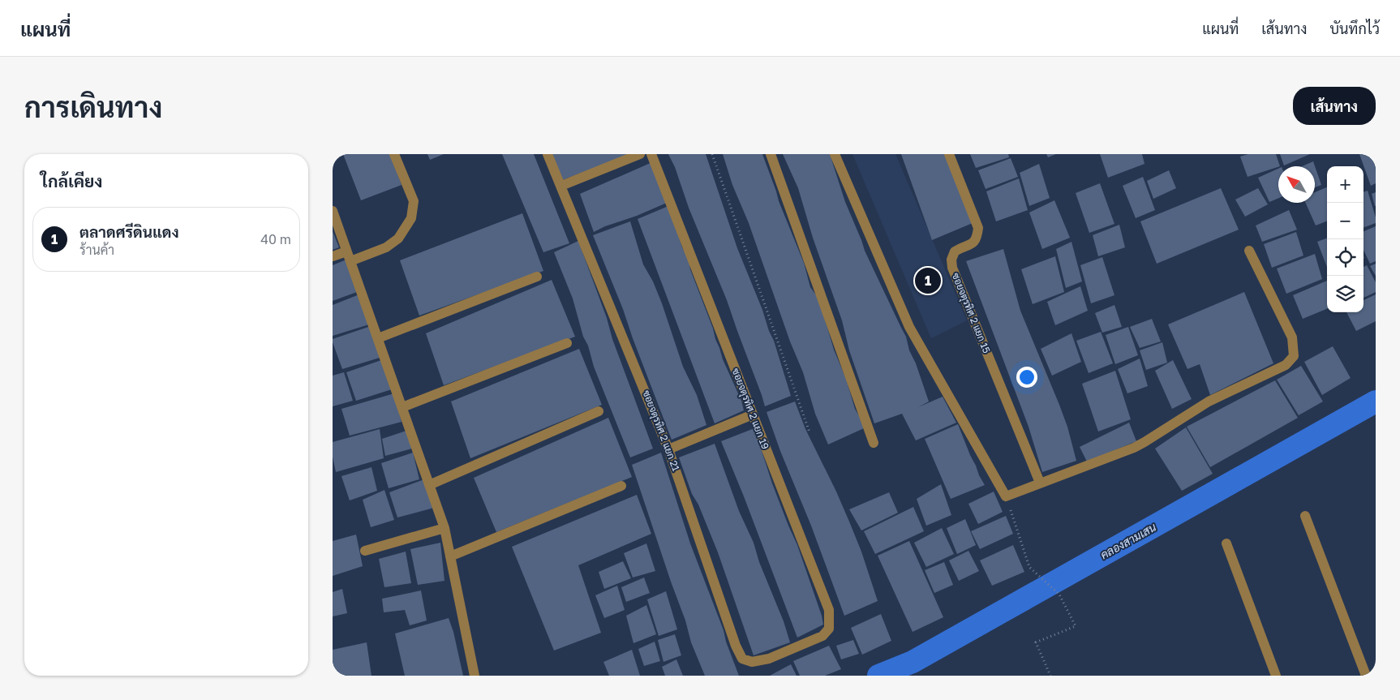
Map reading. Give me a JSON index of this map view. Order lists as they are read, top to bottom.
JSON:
{
  "streets": {
    "street": ["ซอยจตุรทิศ 2 แยก 15", "ซอยจตุรทิศ 2 แยก 19", "ซอยจตุรทิศ 2 แยก 21"]
  },
  "crossings": [
    ["ซอยจตุรทิศ 2 แยก 19", "ซอยจตุรทิศ 2 แยก 21"]
  ],
  "water": ["คลองสามเสน"],
  "north": "top left",
  "page": {
    "header": "แผนที่",
    "nav": ["แผนที่", "เส้นทาง", "บันทึกไว้"],
    "buttons": "เส้นทาง",
    "title": "การเดินทาง",
    "heading": "ใกล้เคียง",
    "map_buttons": ["+", "−"],
    "list": [
      {
        "mark": "1",
        "name": "ตลาดศรีดินแดง",
        "note": "ร้านค้า",
        "value": "40 m"
      }
    ],
    "pins": "1"
  }
}
